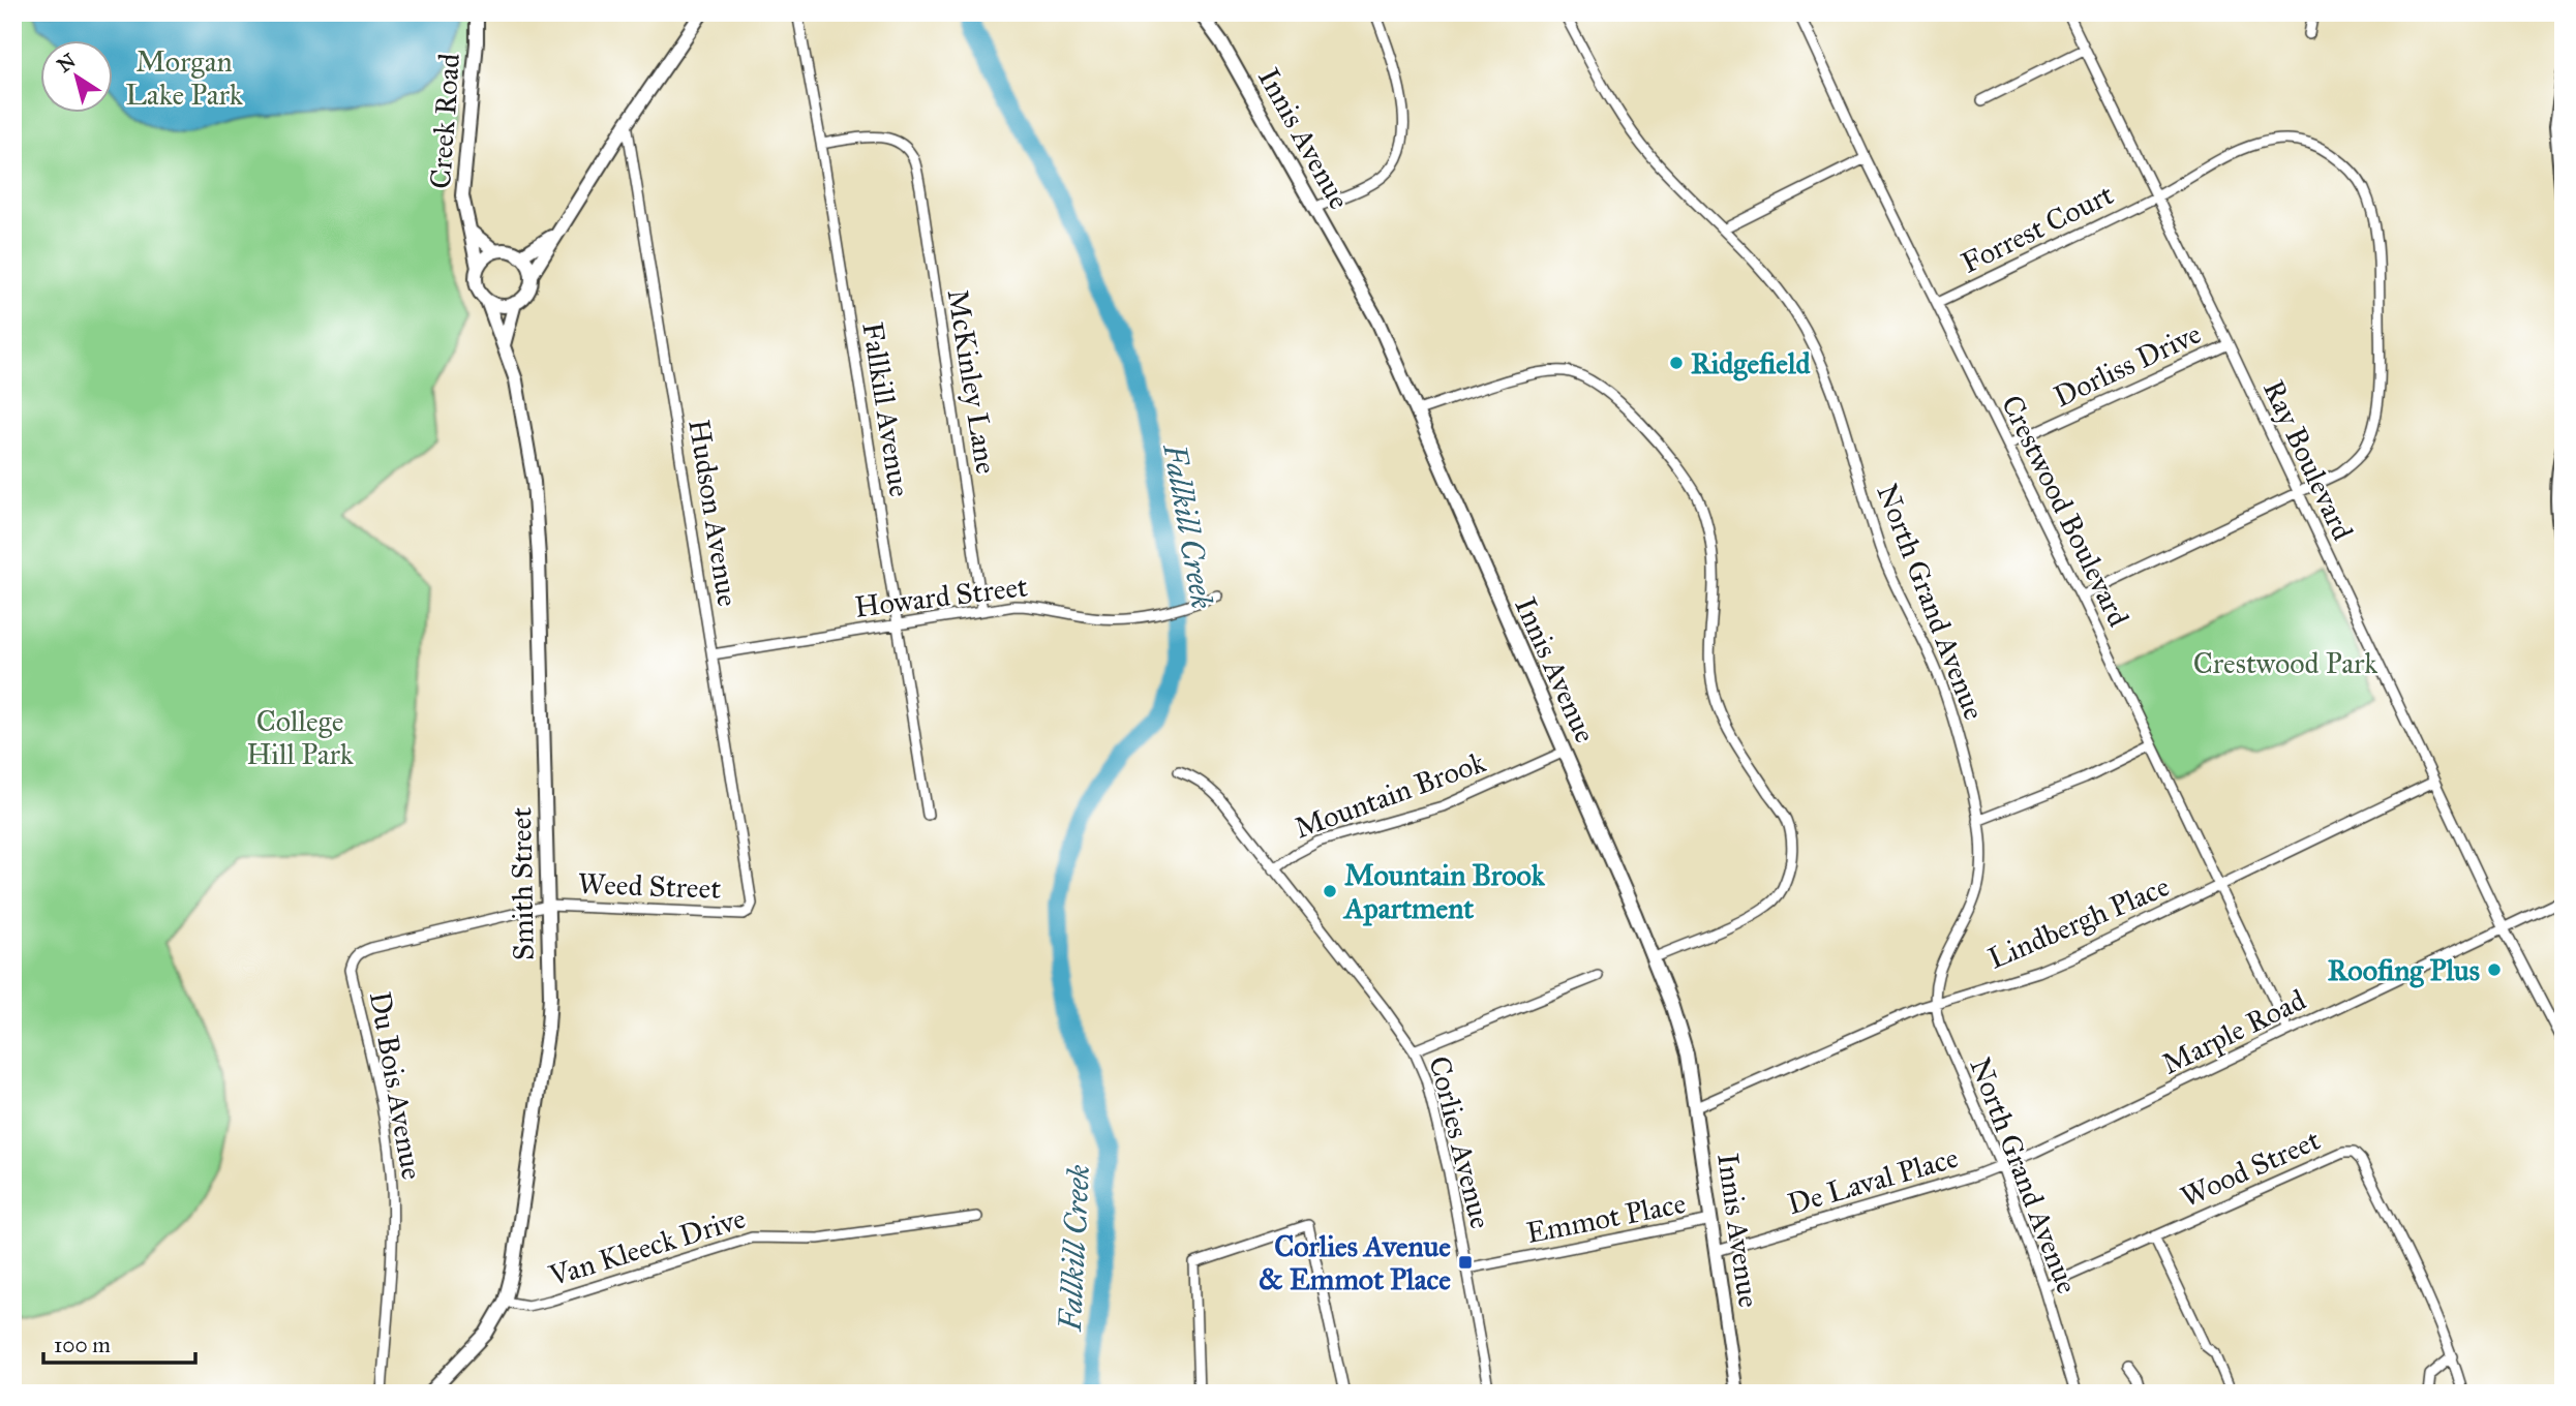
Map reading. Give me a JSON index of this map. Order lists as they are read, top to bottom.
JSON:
{
  "streets": {
    "street": [
      "Creek Road",
      "Innis Avenue",
      "Forrest Court",
      "Dorliss Drive",
      "McKinley Lane",
      "Fallkill Avenue",
      "Ray Boulevard",
      "Crestwood Boulevard",
      "Hudson Avenue",
      "Howard Street",
      "North Grand Avenue",
      "Mountain Brook",
      "Smith Street",
      "Weed Street",
      "Lindbergh Place",
      "Marple Road",
      "Du Bois Avenue",
      "Corlies Avenue",
      "Wood Street",
      "De Laval Place",
      "Emmot Place",
      "Van Kleeck Drive"
    ]
  },
  "crossings": [
    ["Creek Road", "Smith Street"],
    ["Innis Avenue", "Mountain Brook"],
    ["Innis Avenue", "Lindbergh Place"],
    ["Innis Avenue", "De Laval Place"],
    ["Innis Avenue", "Emmot Place"],
    ["Forrest Court", "Ray Boulevard"],
    ["Forrest Court", "Crestwood Boulevard"],
    ["Dorliss Drive", "Ray Boulevard"],
    ["Dorliss Drive", "Crestwood Boulevard"],
    ["McKinley Lane", "Fallkill Avenue"],
    ["McKinley Lane", "Howard Street"],
    ["Fallkill Avenue", "Howard Street"],
    ["Ray Boulevard", "Lindbergh Place"],
    ["Ray Boulevard", "Marple Road"],
    ["Crestwood Boulevard", "Lindbergh Place"],
    ["Crestwood Boulevard", "Marple Road"],
    ["Hudson Avenue", "Howard Street"],
    ["Hudson Avenue", "Weed Street"],
    ["North Grand Avenue", "Lindbergh Place"],
    ["North Grand Avenue", "Marple Road"],
    ["North Grand Avenue", "Wood Street"],
    ["North Grand Avenue", "De Laval Place"],
    ["Mountain Brook", "Corlies Avenue"],
    ["Smith Street", "Weed Street"],
    ["Smith Street", "Van Kleeck Drive"],
    ["Weed Street", "Du Bois Avenue"],
    ["Marple Road", "De Laval Place"],
    ["Corlies Avenue", "Emmot Place"]
  ],
  "water": ["Fallkill Creek"],
  "parks": ["Morgan Lake Park", "Crestwood Park", "College Hill Park"],
  "places": {
    "other": ["Ridgefield", "Mountain Brook Apartment", "Roofing Plus"],
    "transit": ["Corlies Avenue & Emmot Place"]
  },
  "scale_bar": "100 m",
  "north": "top left"
}
